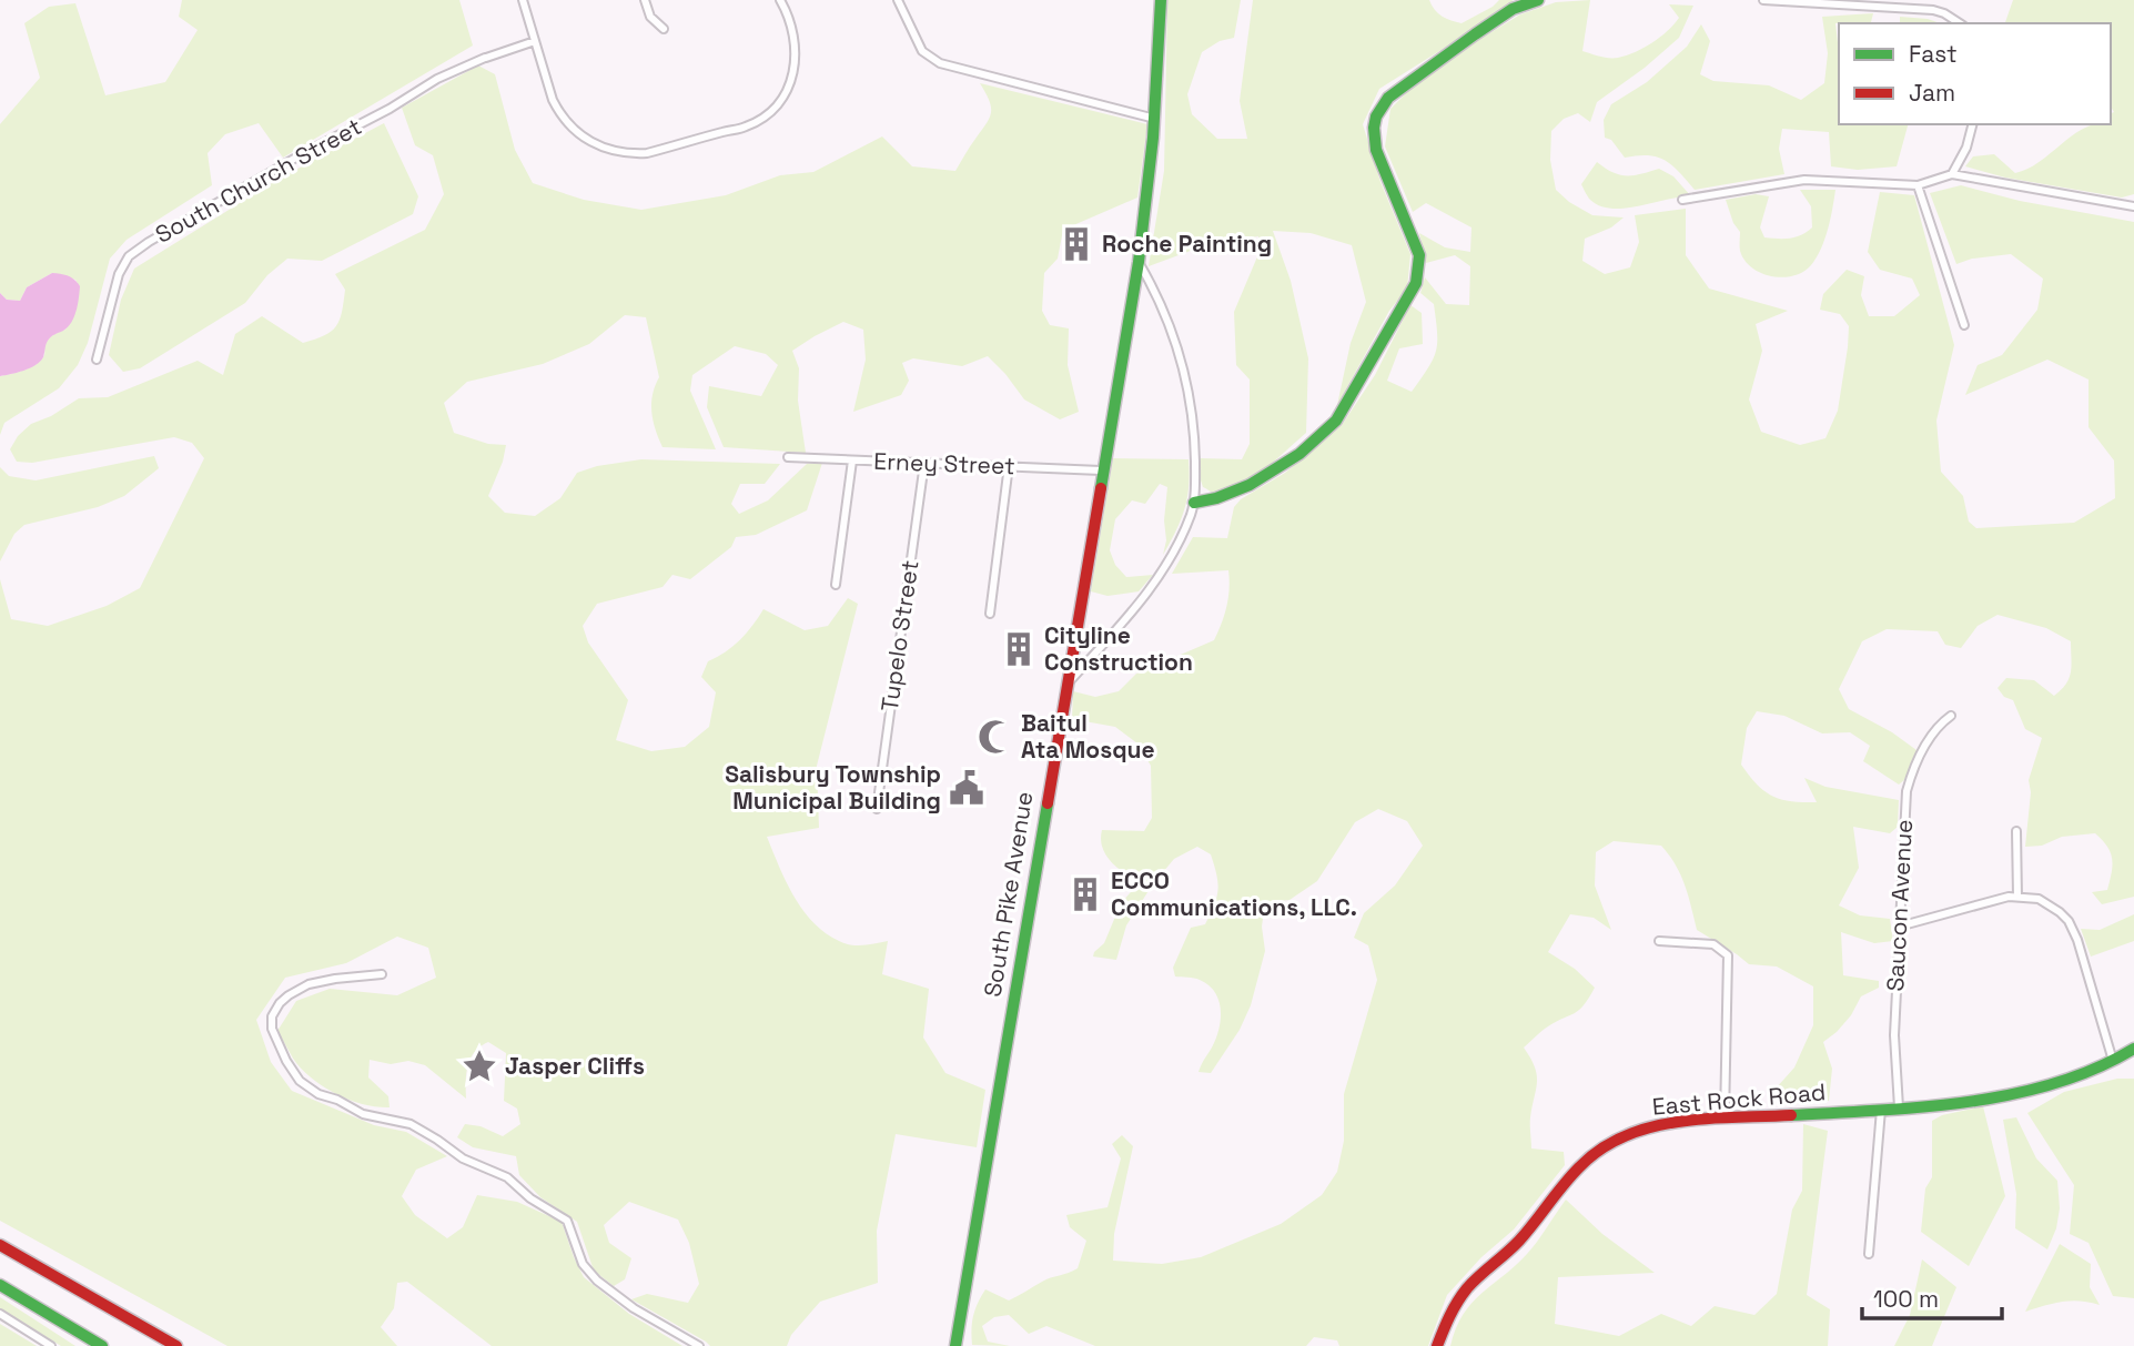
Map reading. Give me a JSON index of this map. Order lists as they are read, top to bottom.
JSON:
{
  "streets": {
    "main road": ["South Pike Avenue", "East Rock Road"],
    "street": [
      "South Church Street",
      "Erney Street",
      "Tupelo Street",
      "Saucon Avenue"
    ]
  },
  "crossings": [
    ["Erney Street", "Tupelo Street"],
    ["Erney Street", "South Pike Avenue"],
    ["Saucon Avenue", "East Rock Road"]
  ],
  "places": {
    "building": ["Roche Painting", "Cityline Construction", "ECCO Communications, LLC."],
    "mosque": ["Baitul Ata Mosque"],
    "public building": ["Salisbury Township Municipal Building"],
    "place": ["Jasper Cliffs"]
  },
  "legend": ["Fast", "Jam"],
  "scale_bar": "100 m"
}
